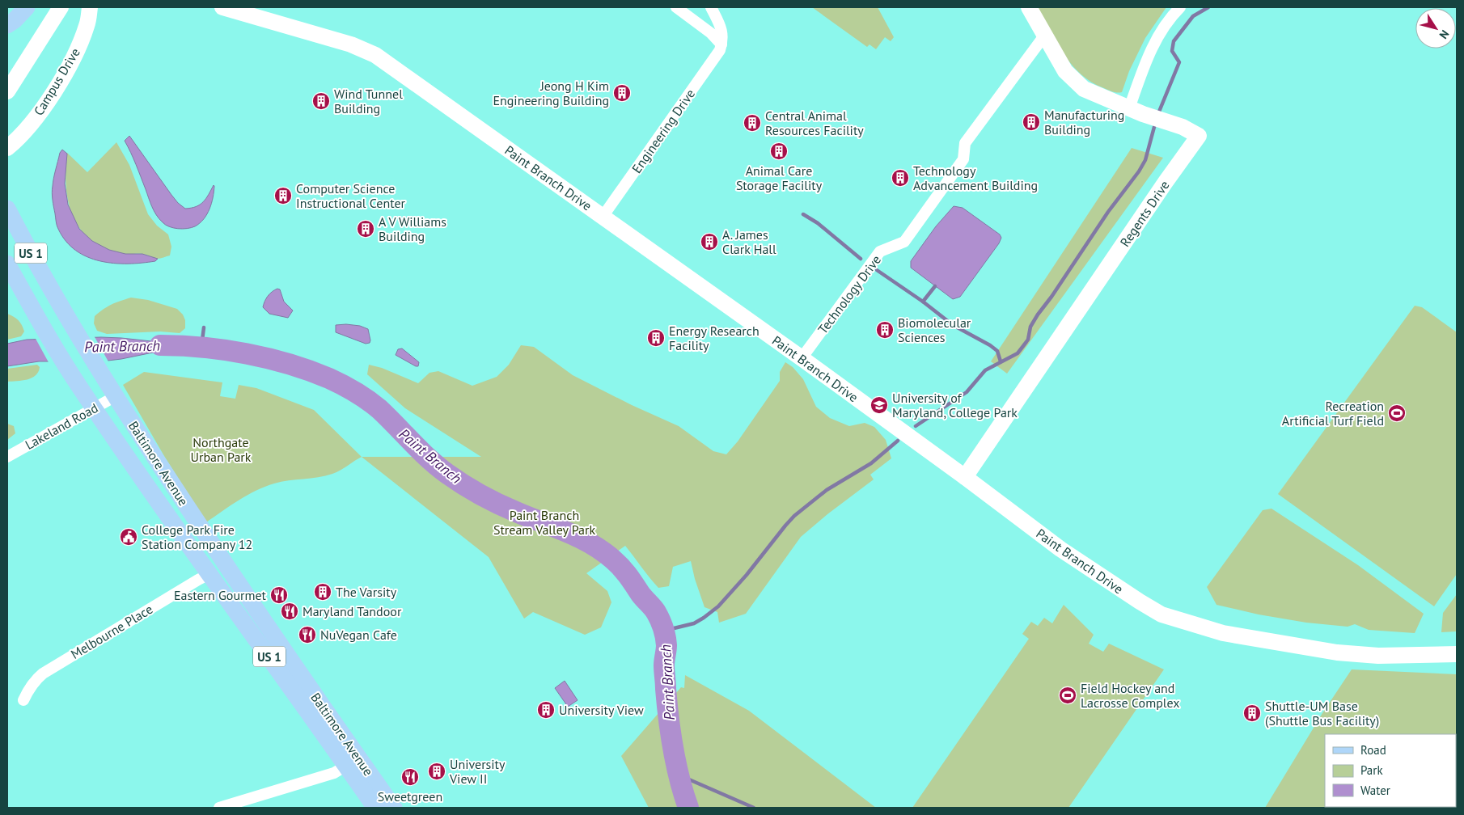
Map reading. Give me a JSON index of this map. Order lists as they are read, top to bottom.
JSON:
{
  "streets": {
    "main road": ["US 1", "Baltimore Avenue"],
    "street": [
      "Campus Drive",
      "Engineering Drive",
      "Paint Branch Drive",
      "Regents Drive",
      "Technology Drive",
      "Lakeland Road",
      "Melbourne Place"
    ]
  },
  "crossings": [
    ["Engineering Drive", "Paint Branch Drive"],
    ["Paint Branch Drive", "Regents Drive"],
    ["Paint Branch Drive", "Technology Drive"],
    ["Regents Drive", "Technology Drive"],
    ["Lakeland Road", "Baltimore Avenue"],
    ["Baltimore Avenue", "Melbourne Place"]
  ],
  "water": ["Paint Branch"],
  "parks": ["Northgate Urban Park", "Paint Branch Stream Valley Park"],
  "places": {
    "building": [
      "Jeong H Kim Engineering Building",
      "Wind Tunnel Building",
      "Manufacturing Building",
      "Central Animal Resources Facility",
      "Animal Care Storage Facility",
      "Technology Advancement Building",
      "Computer Science Instructional Center",
      "A V Williams Building",
      "A. James Clark Hall",
      "Biomolecular Sciences",
      "Energy Research Facility",
      "The Varsity",
      "University View",
      "Shuttle-UM Base (Shuttle Bus Facility)",
      "University View II"
    ],
    "school or university": ["University of Maryland, College Park"],
    "sports": ["Recreation Artificial Turf Field", "Field Hockey and Lacrosse Complex"],
    "public building": ["College Park Fire Station Company 12"],
    "restaurant": [
      "Eastern Gourmet",
      "Maryland Tandoor",
      "NuVegan Cafe",
      "Sweetgreen"
    ]
  },
  "legend": ["Road", "Park", "Water"],
  "north": "bottom right"
}
